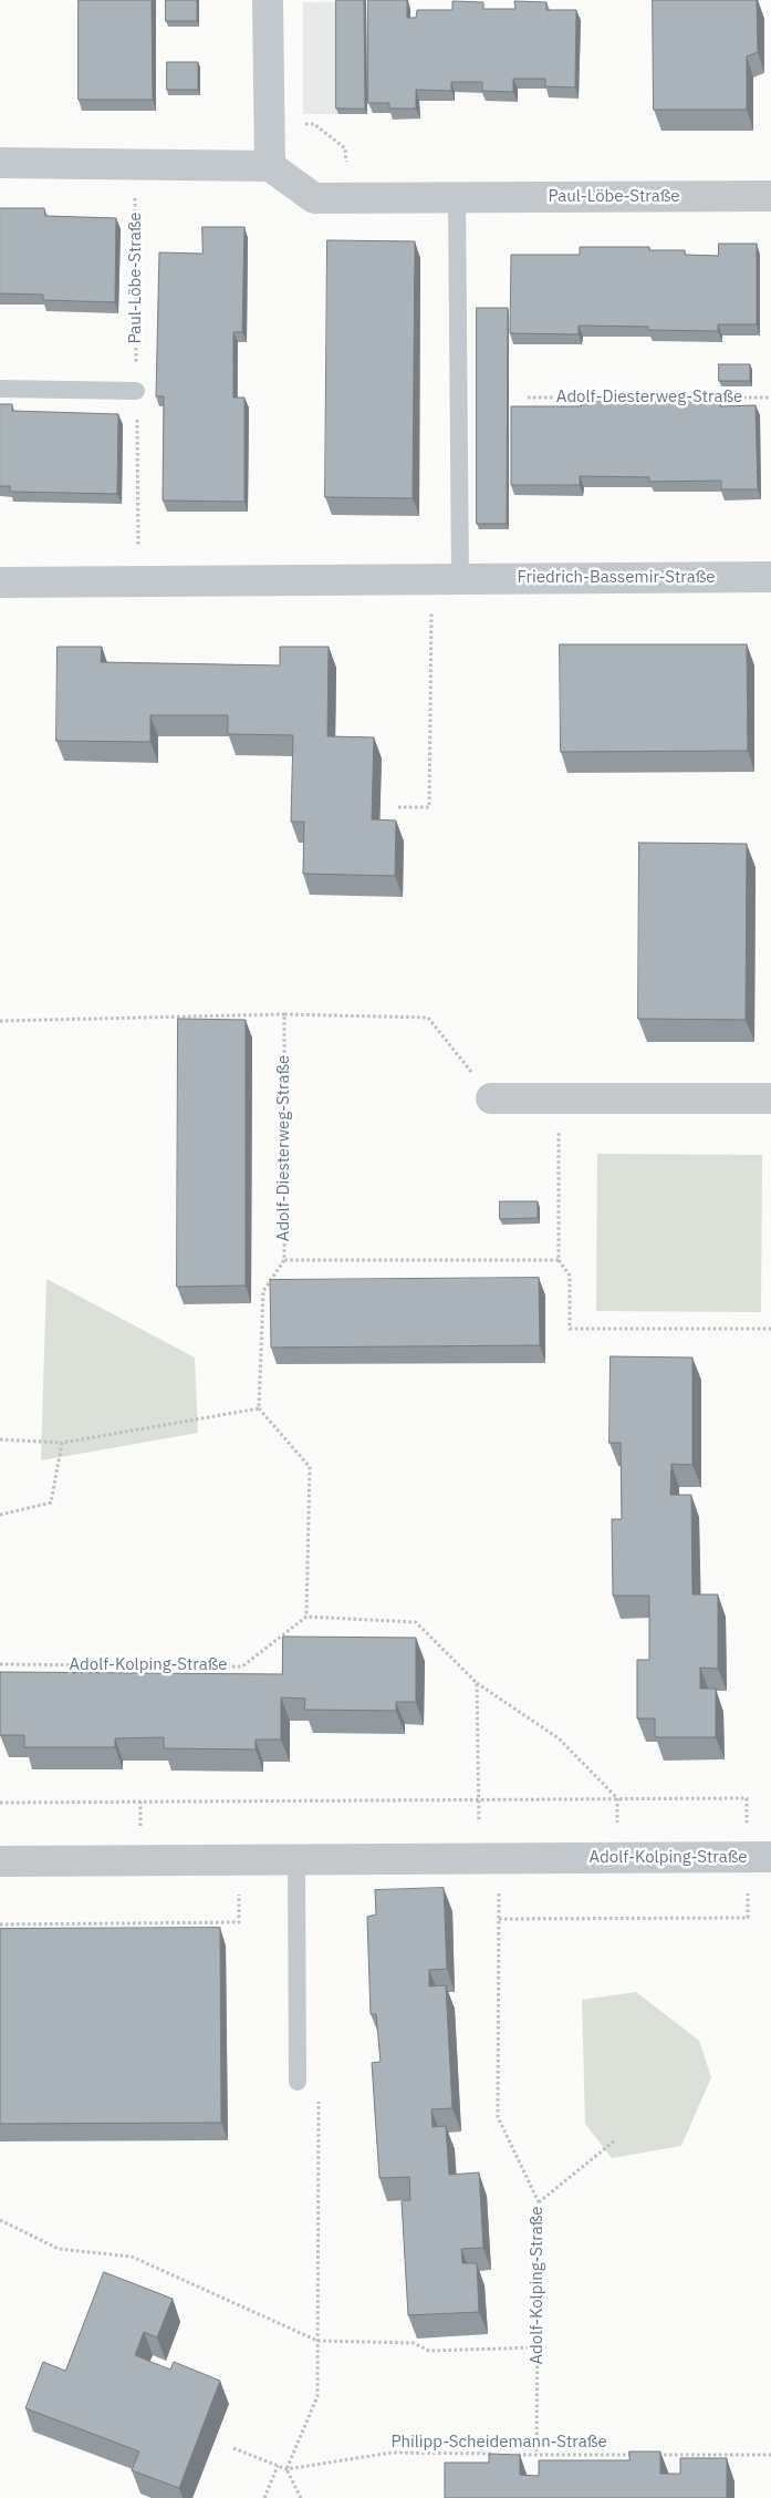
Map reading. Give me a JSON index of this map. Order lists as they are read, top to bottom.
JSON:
{
  "streets": {
    "street": ["Paul-Löbe-Straße", "Friedrich-Bassemir-Straße", "Adolf-Kolping-Straße"],
    "path": ["Adolf-Diesterweg-Straße", "Philipp-Scheidemann-Straße"]
  },
  "crossings": [
    ["Adolf-Kolping-Straße", "Philipp-Scheidemann-Straße"]
  ]
}
